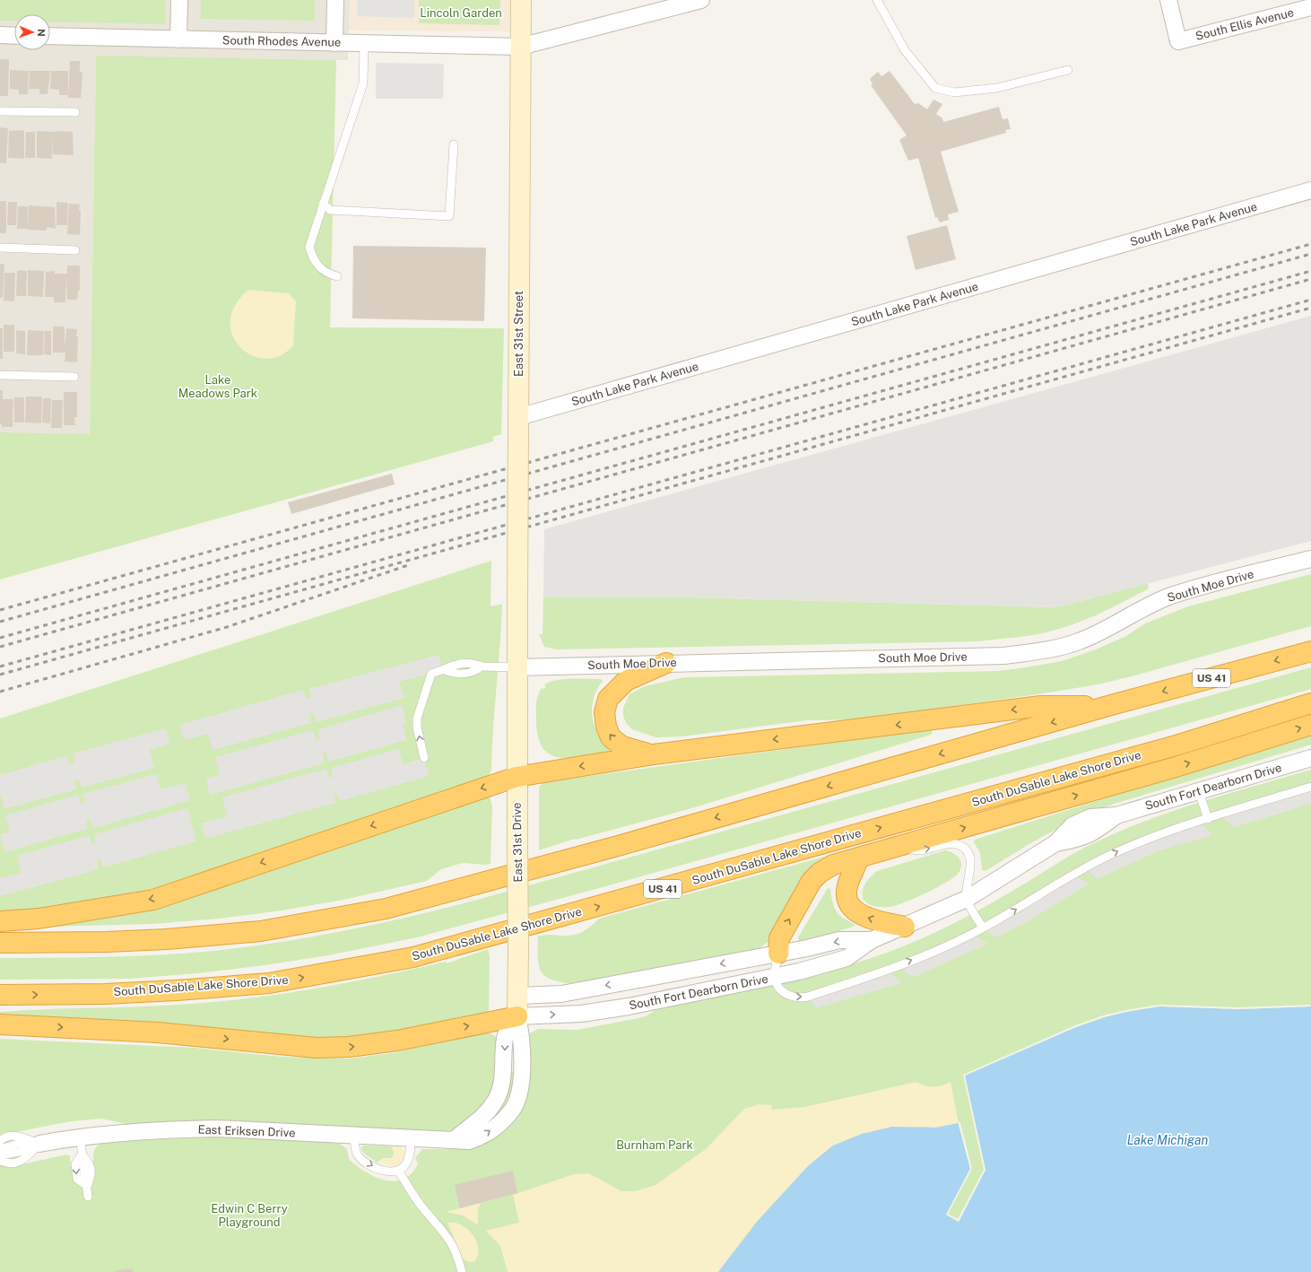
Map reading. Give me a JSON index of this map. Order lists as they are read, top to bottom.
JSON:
{
  "streets": {
    "highway": ["US 41", "South DuSable Lake Shore Drive"],
    "main road": ["East 31st Street", "East 31st Drive"],
    "street": [
      "South Ellis Avenue",
      "South Rhodes Avenue",
      "South Lake Park Avenue",
      "South Moe Drive",
      "South Fort Dearborn Drive",
      "East Eriksen Drive"
    ]
  },
  "crossings": [
    ["South Rhodes Avenue", "East 31st Street"],
    ["South Lake Park Avenue", "East 31st Street"],
    ["East 31st Street", "South Moe Drive"],
    ["East 31st Street", "East 31st Drive"],
    ["South Moe Drive", "East 31st Drive"],
    ["South Fort Dearborn Drive", "East 31st Drive"],
    ["South Fort Dearborn Drive", "East Eriksen Drive"],
    ["East 31st Drive", "East Eriksen Drive"]
  ],
  "water": ["Lake Michigan"],
  "parks": [
    "Lincoln Garden",
    "Lake Meadows Park",
    "Burnham Park",
    "Edwin C Berry Playground"
  ],
  "north": "right"
}
